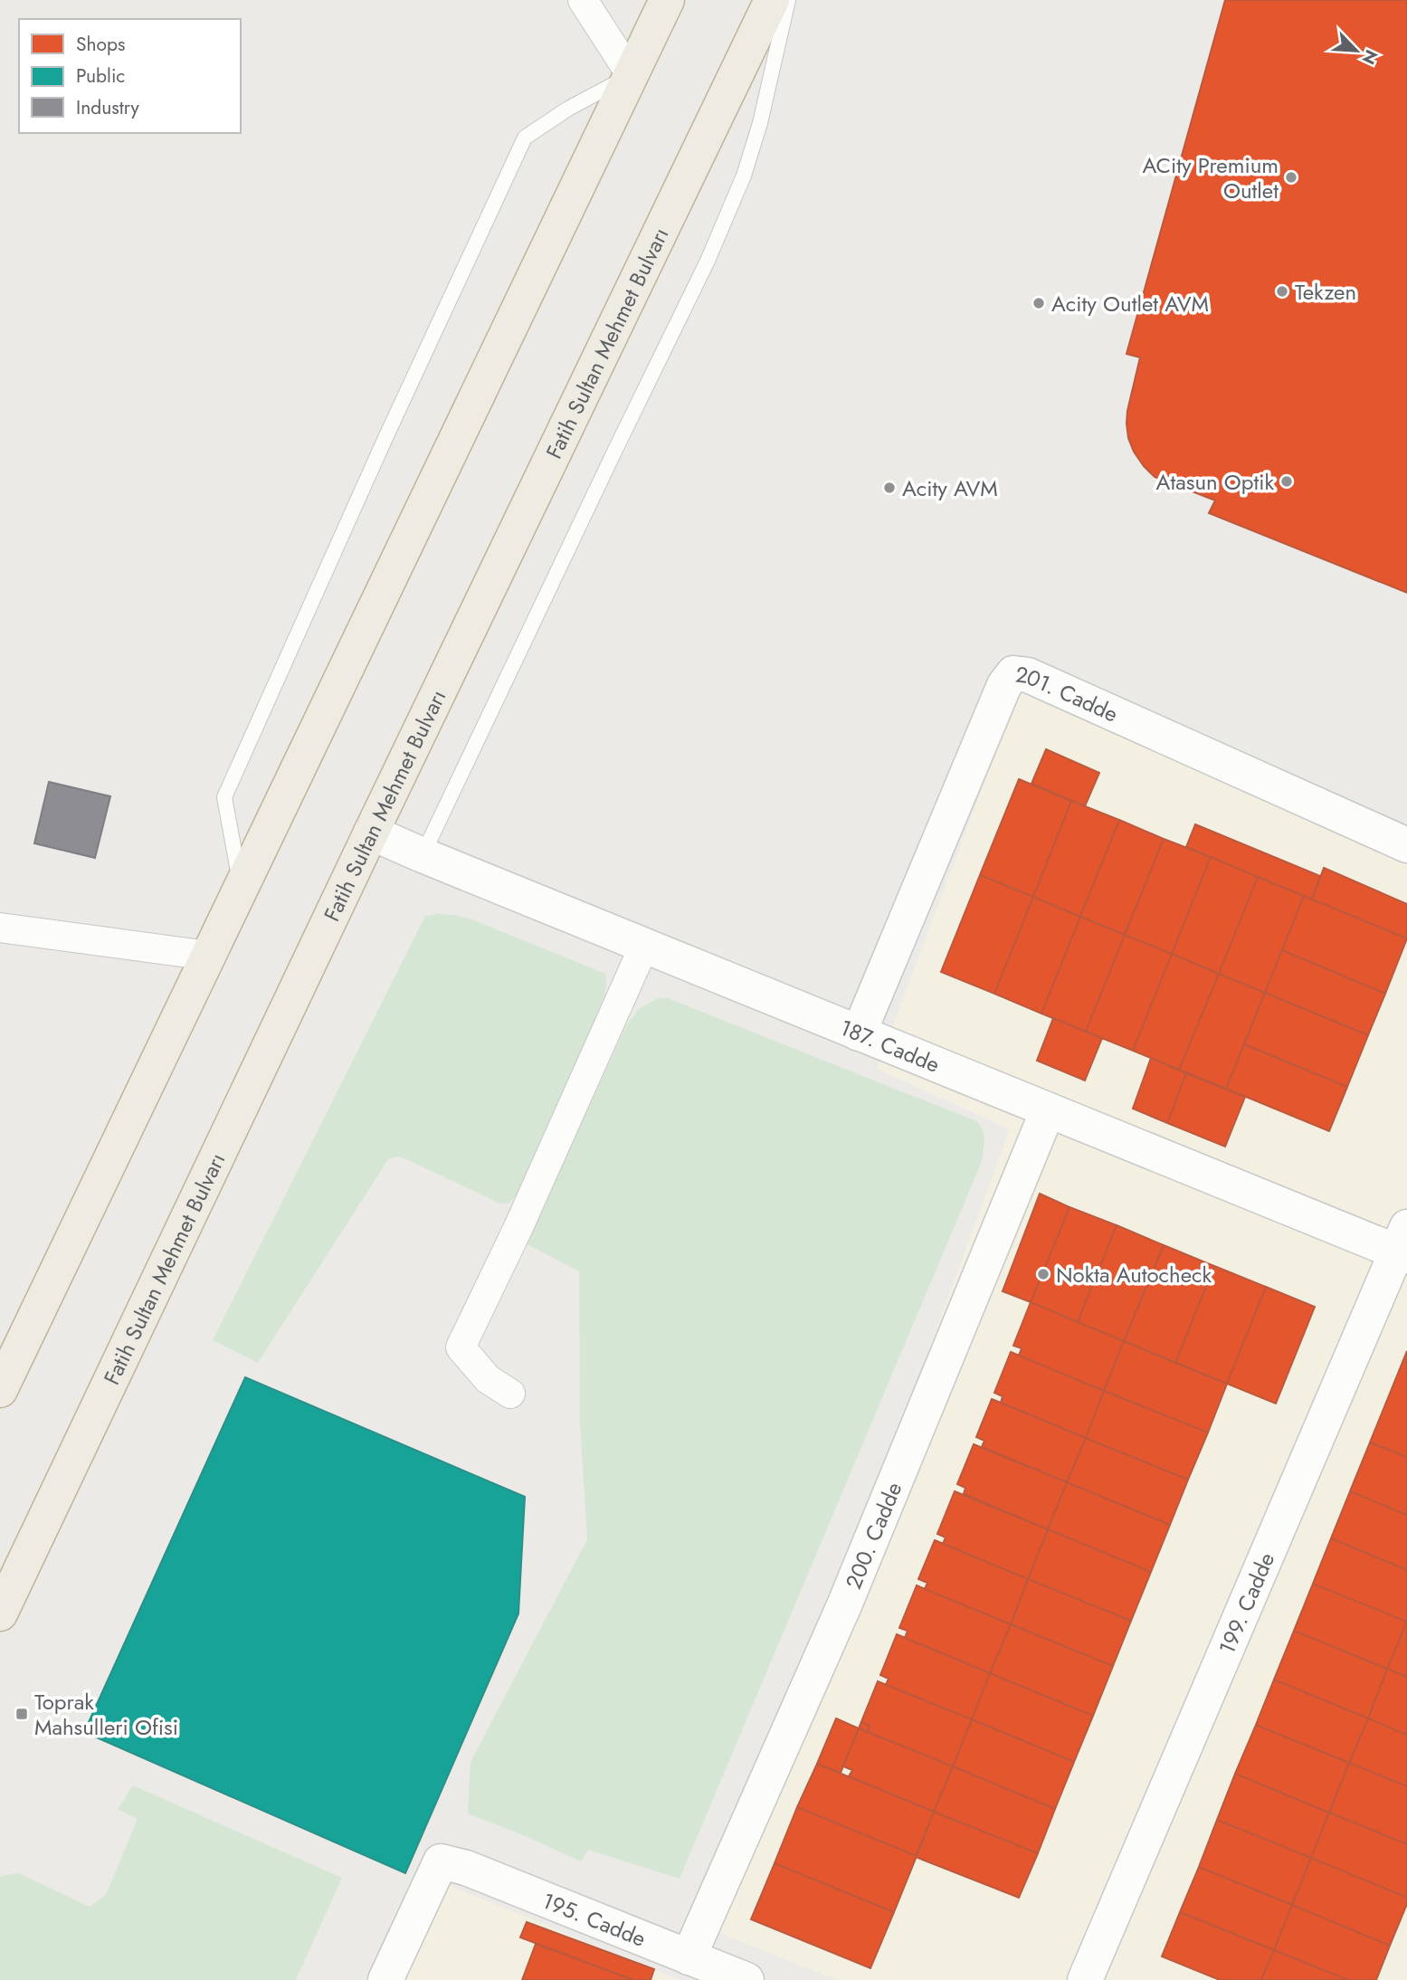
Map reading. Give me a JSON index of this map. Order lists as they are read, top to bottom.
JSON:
{
  "streets": {
    "highway": ["Fatih Sultan Mehmet Bulvarı"],
    "street": [
      "201. Cadde",
      "187. Cadde",
      "200. Cadde",
      "199. Cadde",
      "195. Cadde"
    ]
  },
  "crossings": [
    ["Fatih Sultan Mehmet Bulvarı", "187. Cadde"],
    ["201. Cadde", "187. Cadde"],
    ["187. Cadde", "200. Cadde"],
    ["187. Cadde", "199. Cadde"],
    ["200. Cadde", "195. Cadde"]
  ],
  "places": {
    "other": [
      "ACity Premium Outlet",
      "Tekzen",
      "Acity Outlet AVM",
      "Atasun Optik",
      "Acity AVM",
      "Nokta Autocheck"
    ],
    "transit": ["Toprak Mahsulleri Ofisi"]
  },
  "legend": ["Shops", "Public", "Industry"],
  "north": "bottom right"
}
